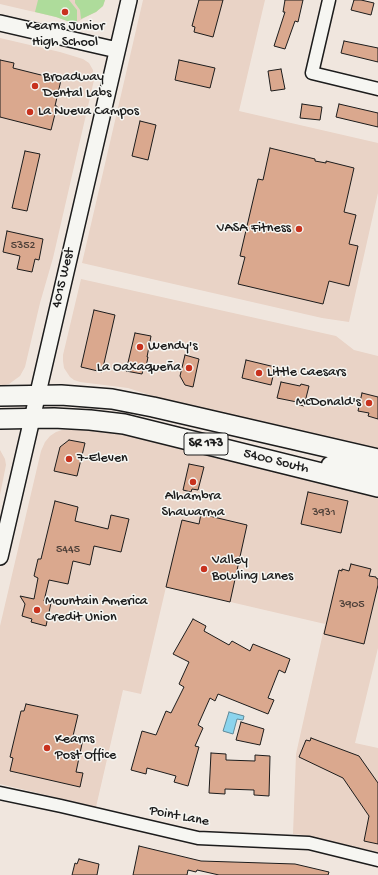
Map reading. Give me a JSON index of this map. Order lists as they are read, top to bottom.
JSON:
{
  "streets": {
    "main road": ["SR 173", "5400 South"],
    "street": ["4015 West", "Point Lane"]
  },
  "crossings": [
    ["4015 West", "SR 173"],
    ["4015 West", "5400 South"],
    ["SR 173", "5400 South"]
  ],
  "places": [
    "Kearns Junior High School",
    "Broadway Dental Labs",
    "La Nueva Campos",
    "VASA Fitness",
    "Wendy's",
    "La Oaxaqueña",
    "Little Caesars",
    "McDonald's",
    "7-Eleven",
    "Alhambra Shawarma",
    "Valley Bowling Lanes",
    "Mountain America Credit Union",
    "Kearns Post Office"
  ],
  "house_numbers": [
    "5352",
    "3931",
    "5445",
    "3905"
  ]
}
